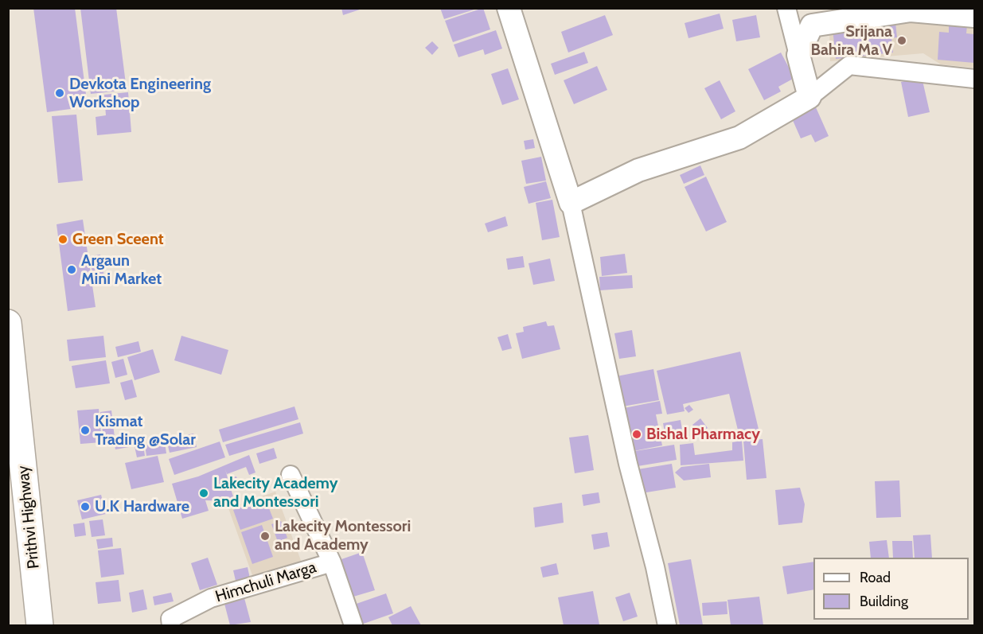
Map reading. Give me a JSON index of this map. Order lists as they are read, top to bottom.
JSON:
{
  "streets": {
    "highway": ["Prithvi Highway"],
    "street": ["Himchuli Marga"]
  },
  "places": [
    "Srijana Bahira Ma V",
    "Devkota Engineering Workshop",
    "Green Sceent",
    "Argaun Mini Market",
    "Kismat Trading @Solar",
    "Bishal Pharmacy",
    "Lakecity Academy and Montessori",
    "U.K Hardware",
    "Lakecity Montessori and Academy"
  ],
  "legend": ["Road", "Building"]
}
